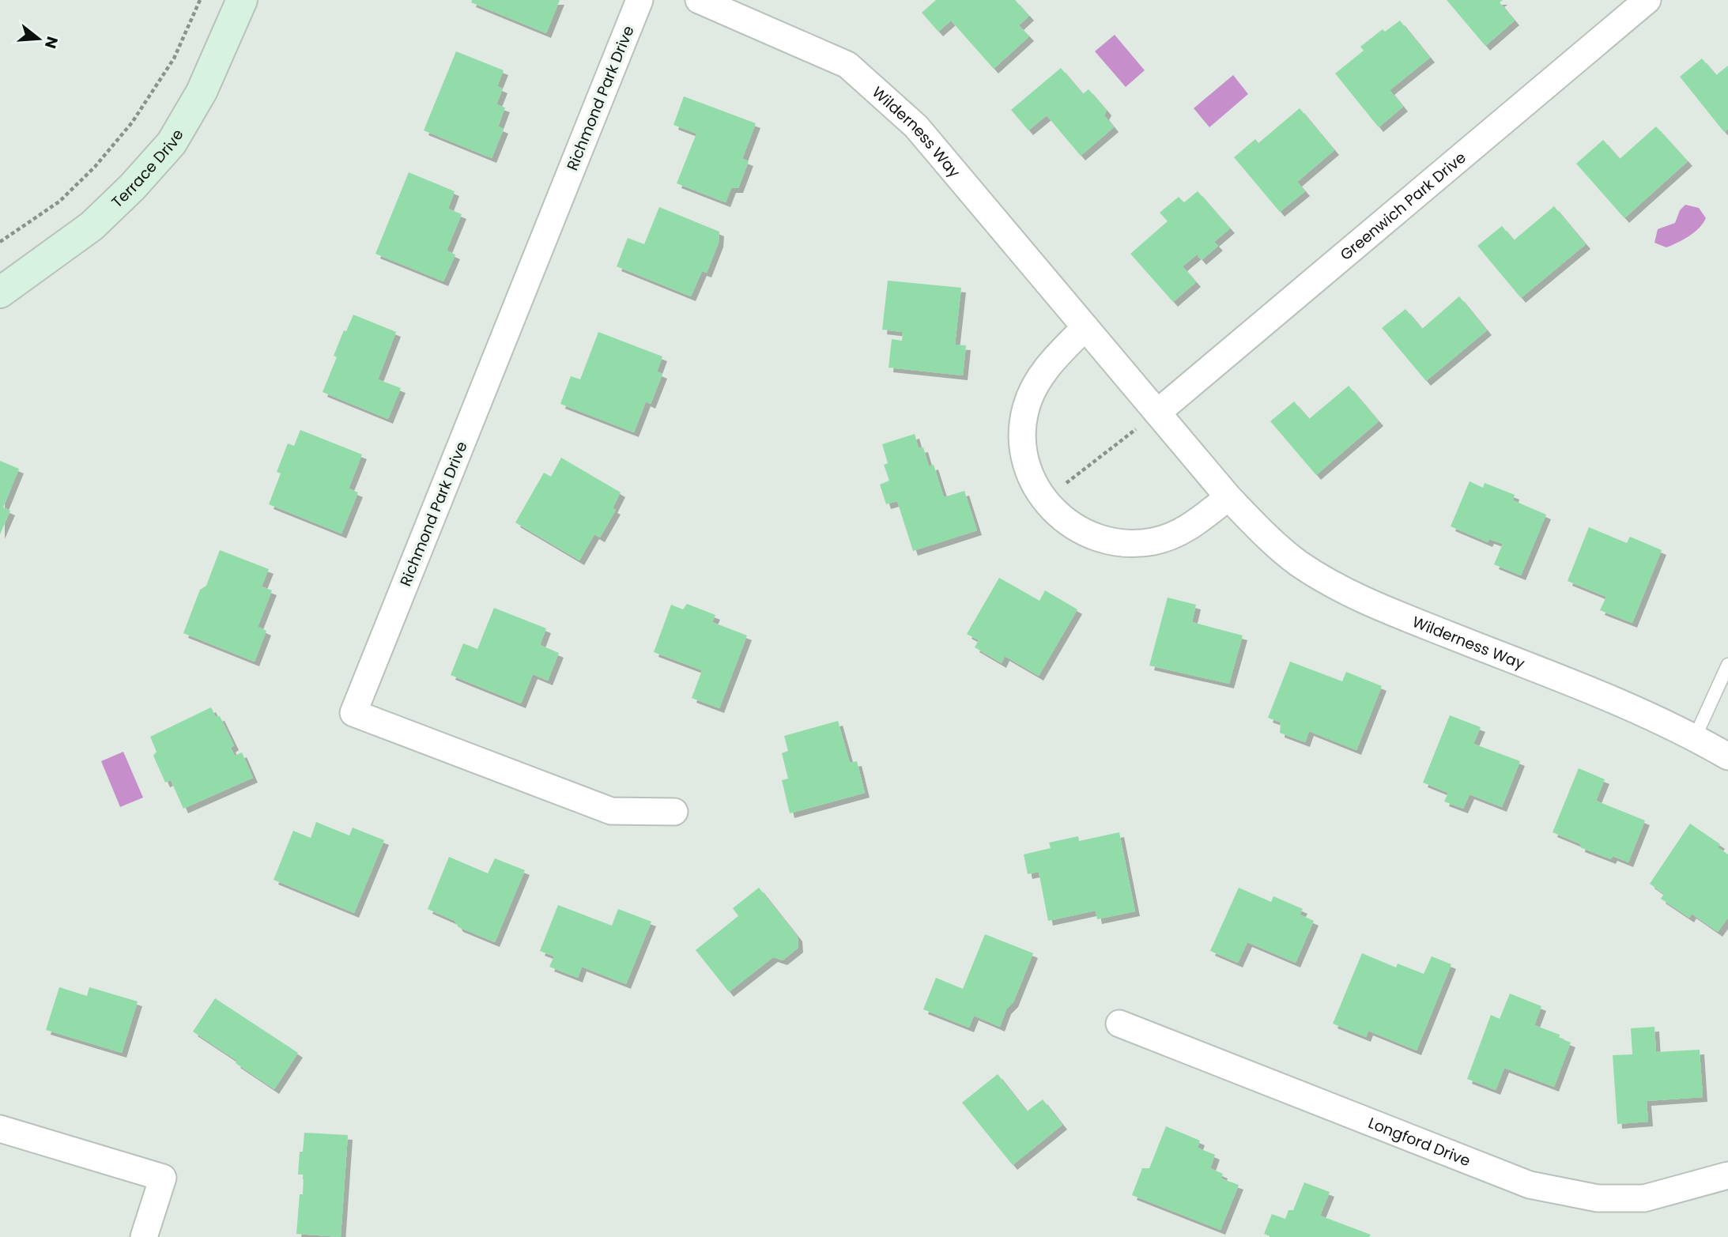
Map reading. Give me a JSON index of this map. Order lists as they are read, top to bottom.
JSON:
{
  "streets": {
    "street": [
      "Richmond Park Drive",
      "Wilderness Way",
      "Terrace Drive",
      "Greenwich Park Drive",
      "Longford Drive"
    ]
  },
  "crossings": [
    ["Wilderness Way", "Greenwich Park Drive"]
  ],
  "north": "right"
}
